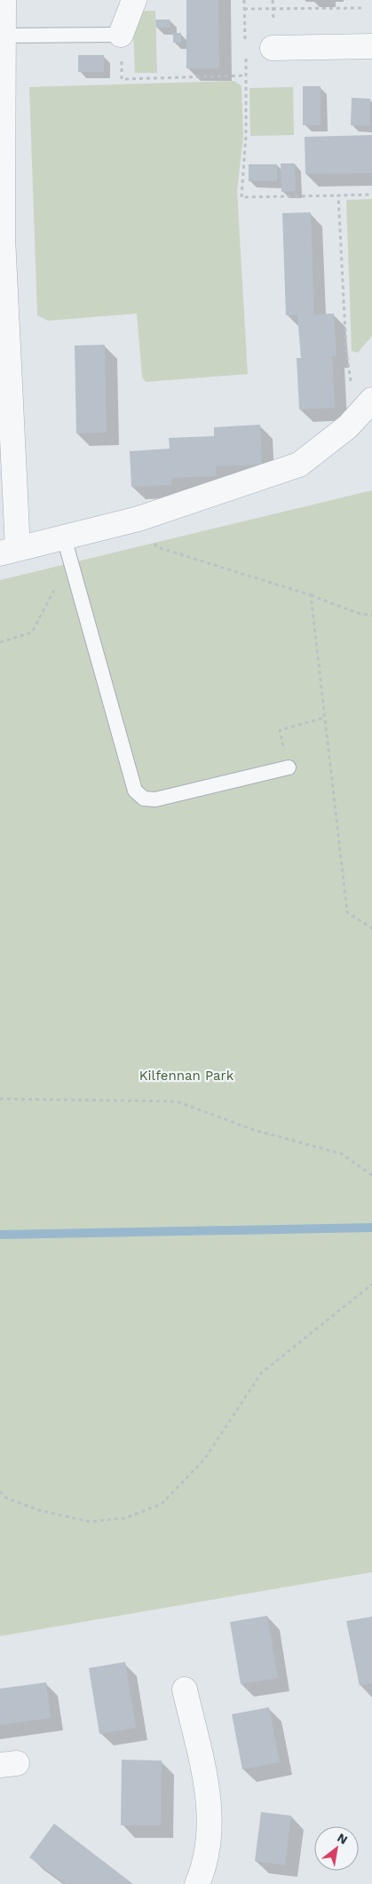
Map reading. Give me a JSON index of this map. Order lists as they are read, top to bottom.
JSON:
{
  "parks": ["Kilfennan Park"],
  "north": "top right"
}
